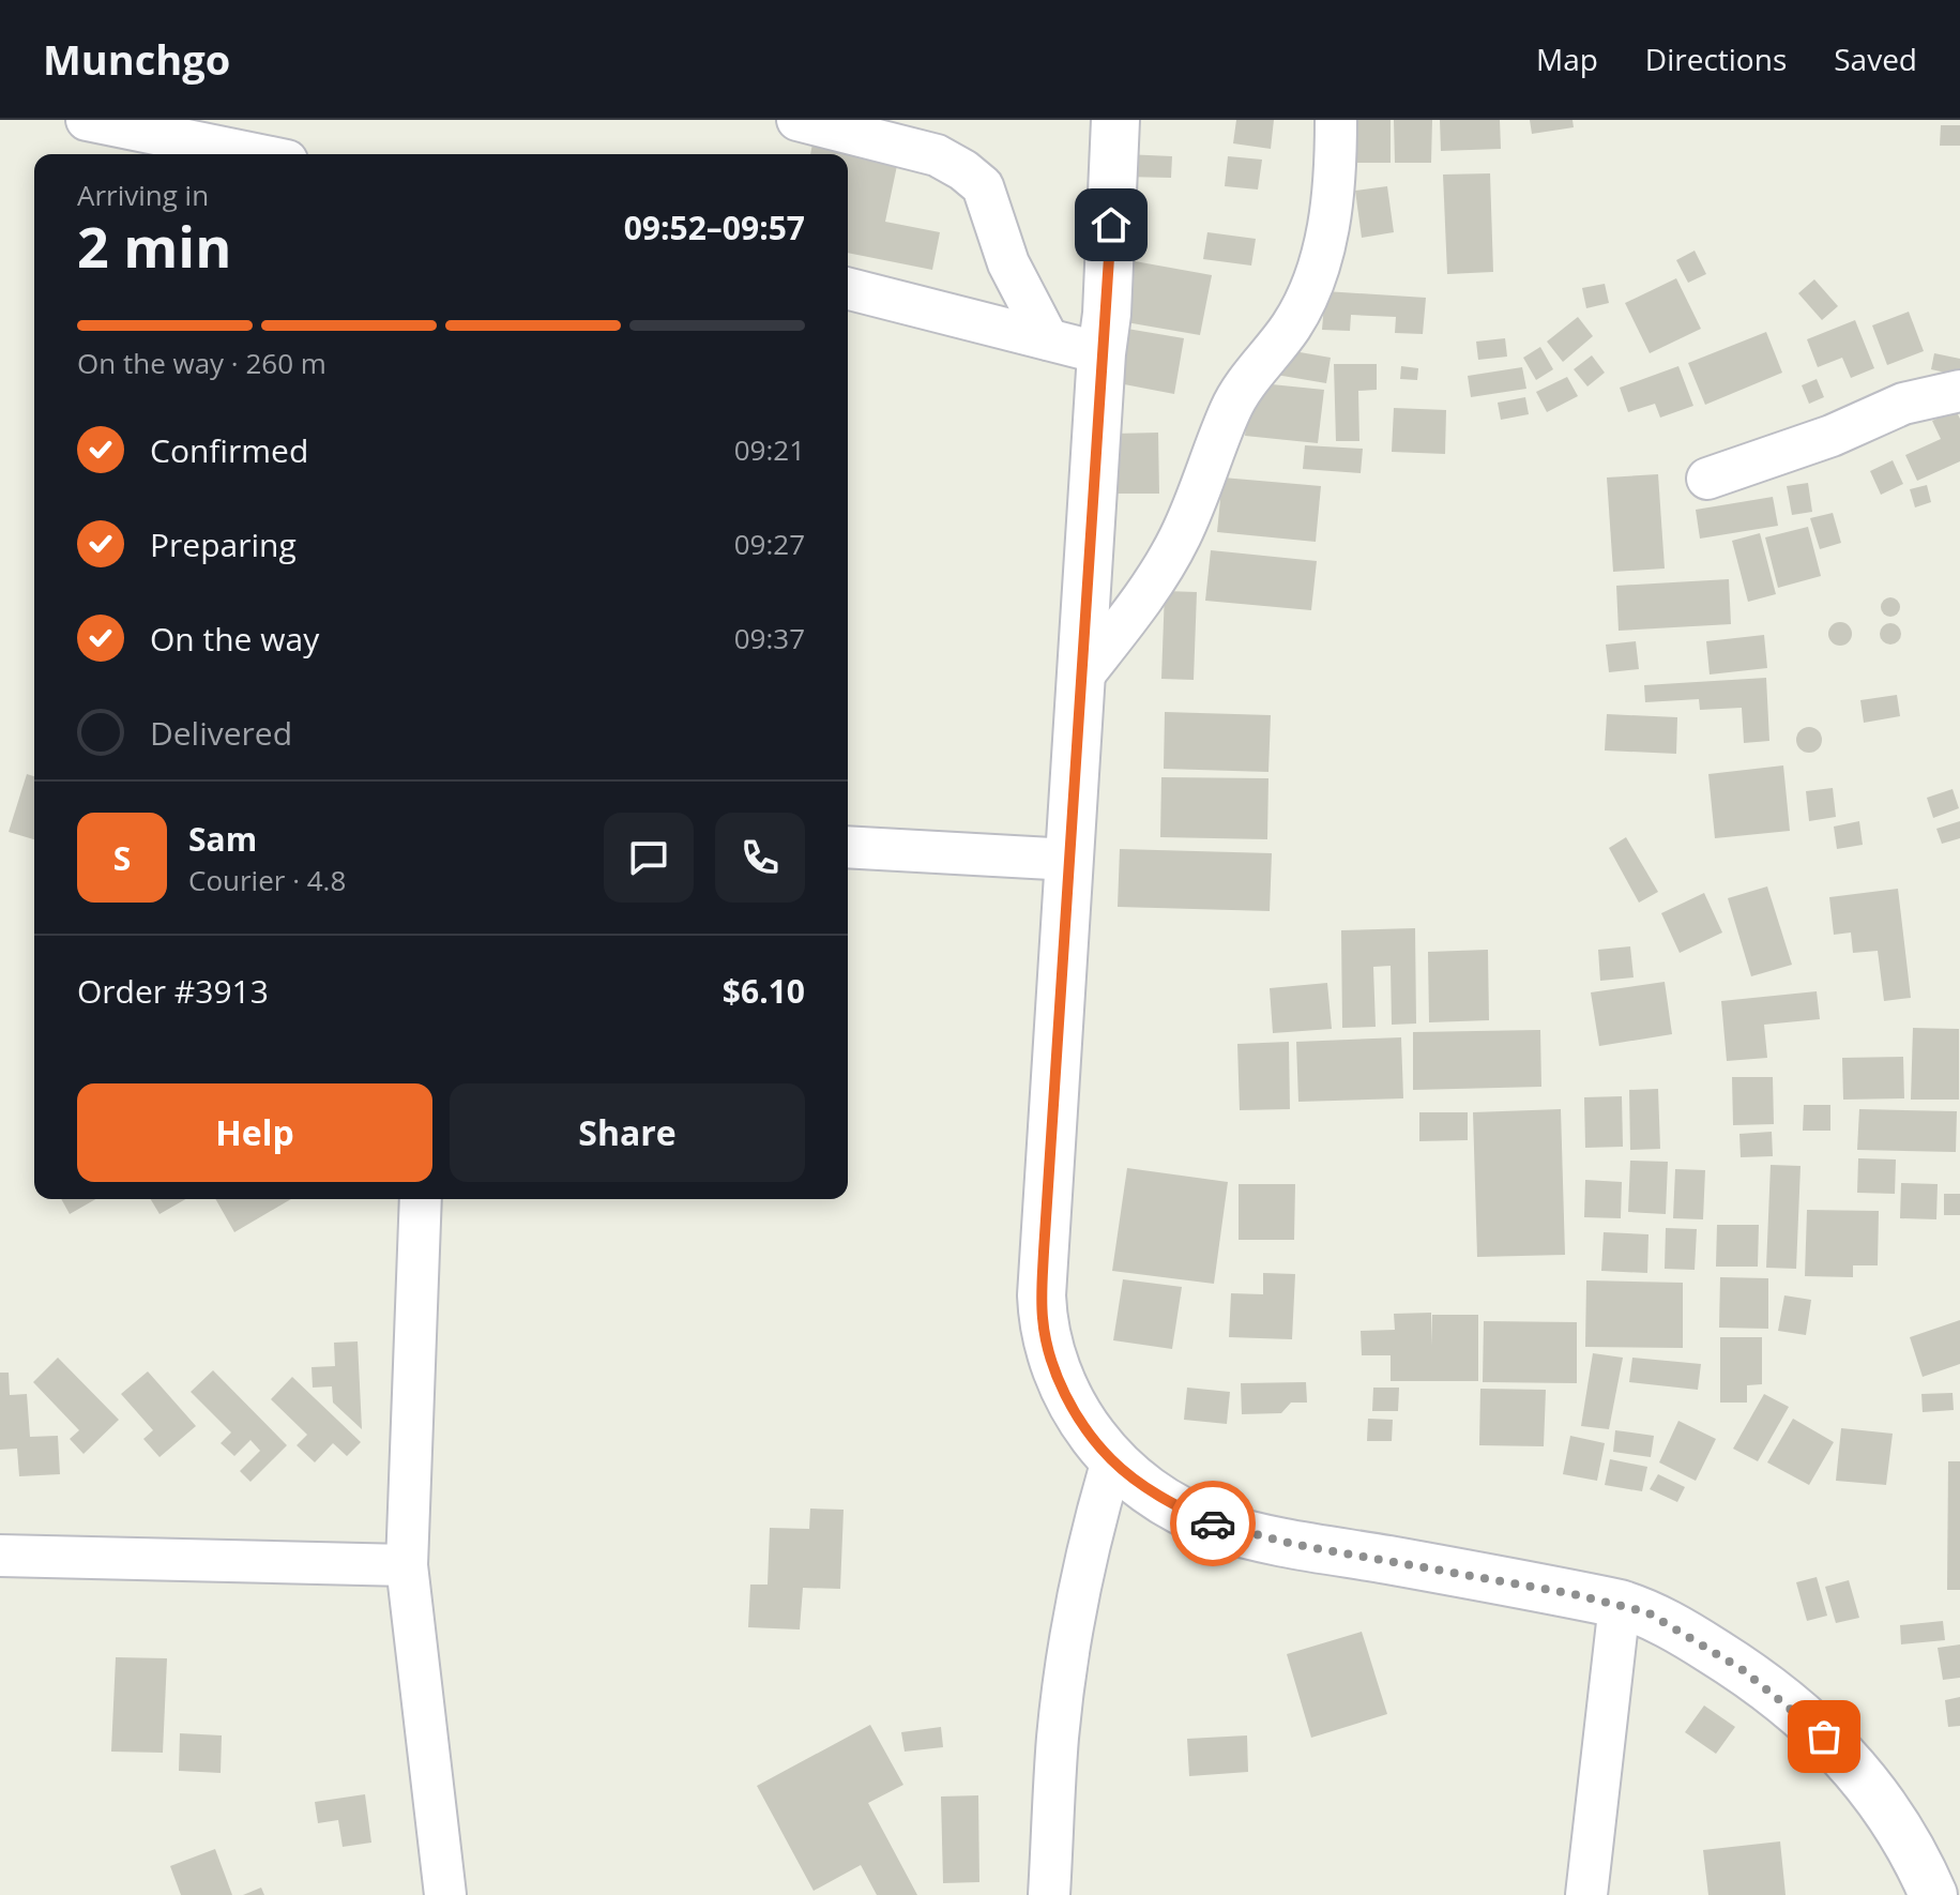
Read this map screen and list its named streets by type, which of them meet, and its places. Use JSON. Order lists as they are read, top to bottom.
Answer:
{
  "page": {
    "header": "Munchgo",
    "nav": ["Map", "Directions", "Saved"],
    "heading": ["2 min", "Arriving in", "09:52–09:57"],
    "panel": [
      "Sam",
      "Courier · 4.8",
      "Order #3913",
      "$6.10"
    ],
    "bar": "On the way · 260 m",
    "list": [
      ["Confirmed", "09:21"],
      ["Preparing", "09:27"],
      ["On the way", "09:37"],
      "Delivered"
    ],
    "round": "S",
    "buttons": ["Help", "Share"]
  }
}
